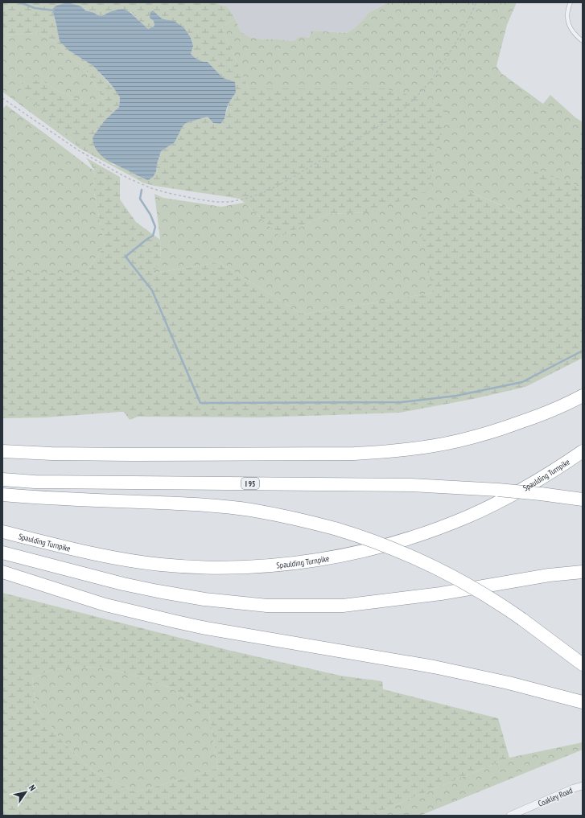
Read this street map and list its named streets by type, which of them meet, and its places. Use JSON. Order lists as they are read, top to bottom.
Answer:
{
  "streets": {
    "highway": ["Spaulding Turnpike", "I 95"],
    "street": ["Coakley Road"]
  },
  "north": "top right"
}
